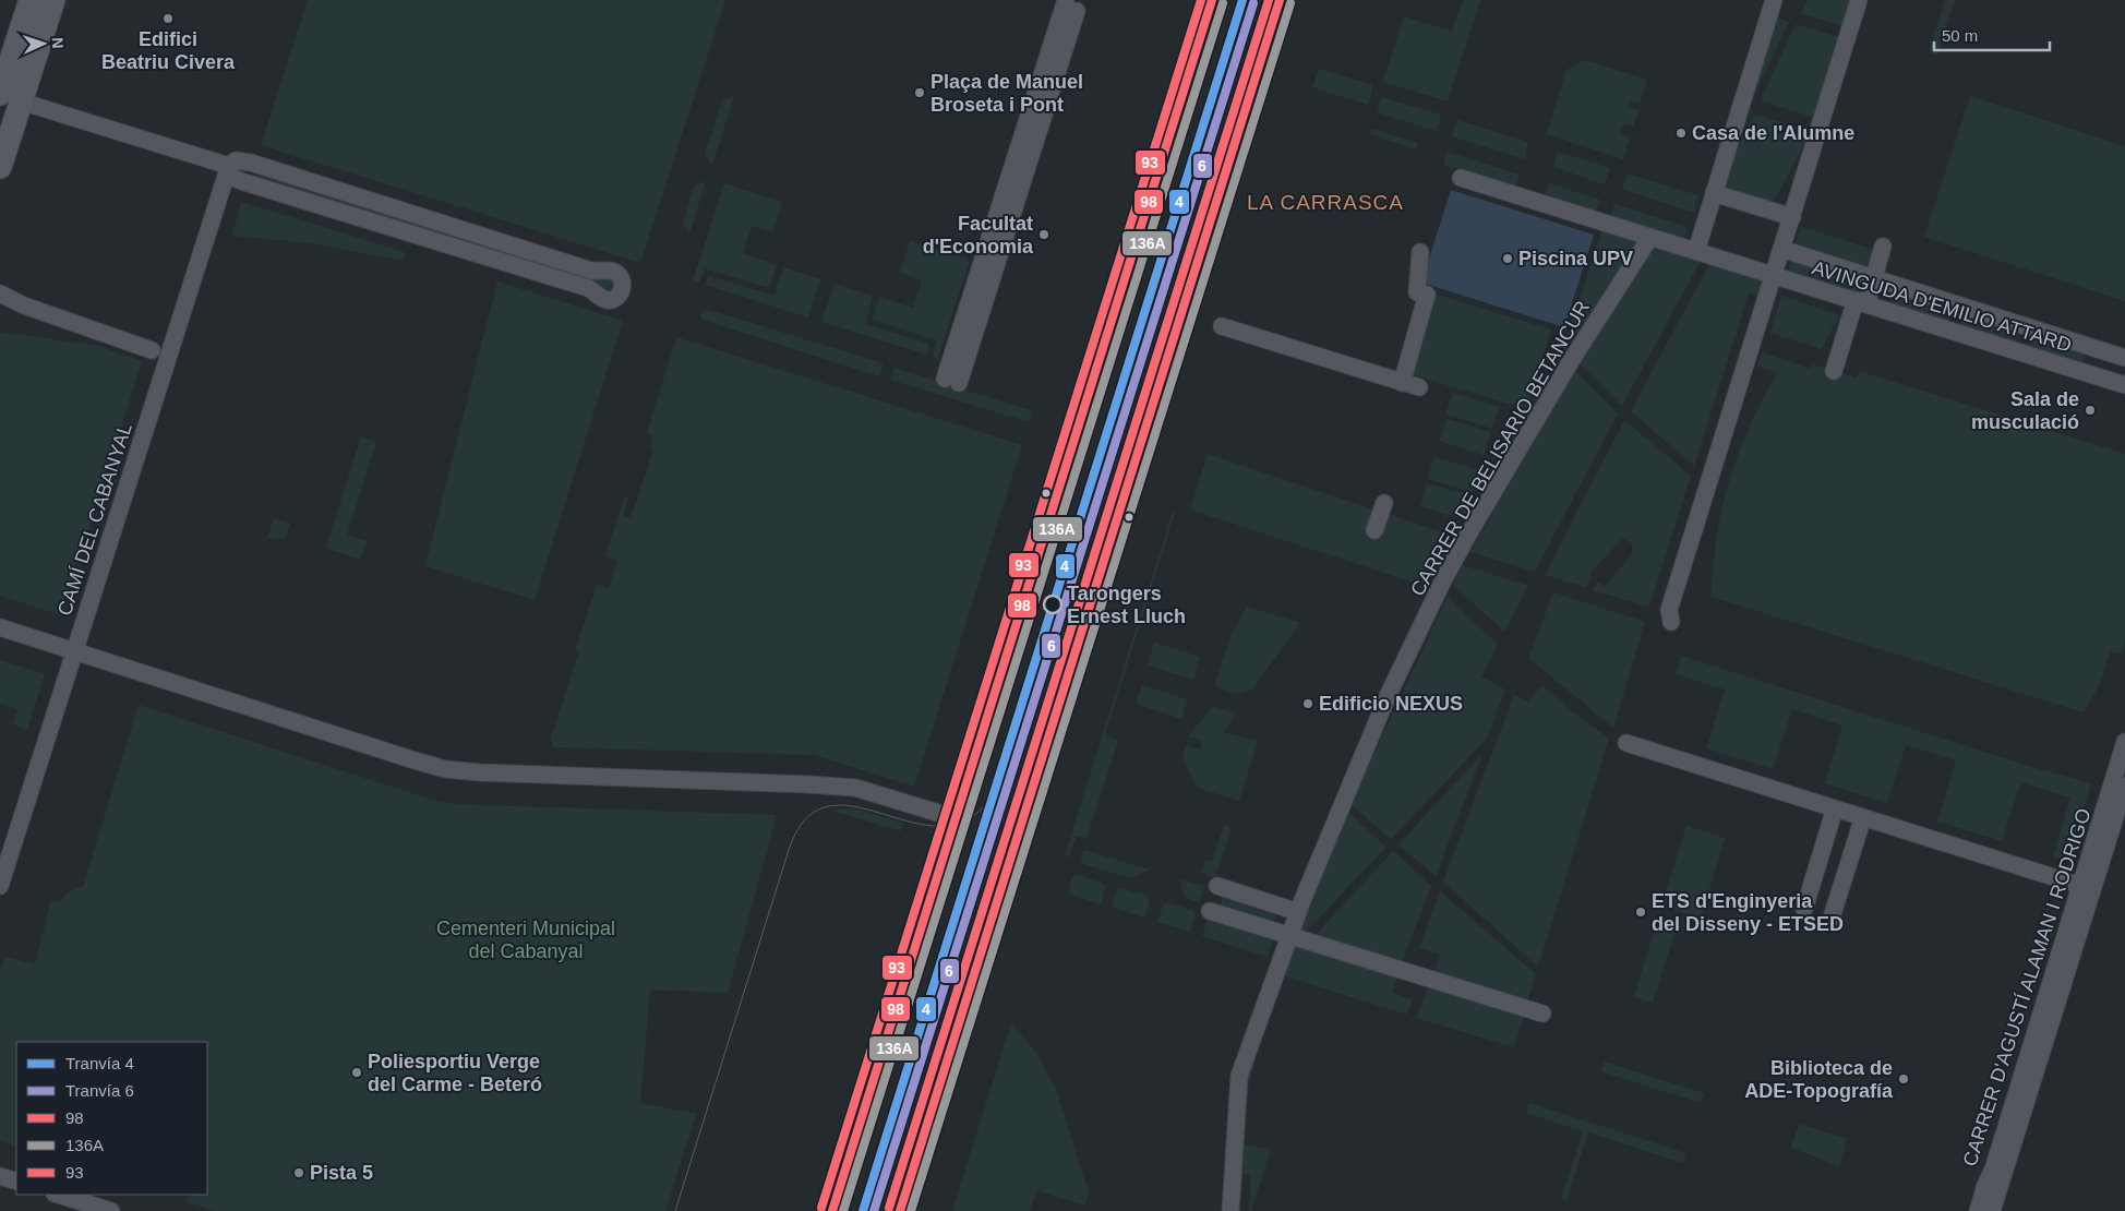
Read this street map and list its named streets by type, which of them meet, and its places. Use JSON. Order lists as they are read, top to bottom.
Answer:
{
  "streets": {
    "street": [
      "AVINGUDA D'EMILIO ATTARD",
      "CARRER DE BELISARIO BETANCUR",
      "CAMÍ DEL CABANYAL",
      "CARRER D'AGUSTÍ ALAMAN I RODRIGO"
    ]
  },
  "crossings": [
    ["AVINGUDA D'EMILIO ATTARD", "CARRER DE BELISARIO BETANCUR"]
  ],
  "districts": ["LA CARRASCA"],
  "parks": ["Cementeri Municipal del Cabanyal"],
  "places": [
    "Edifici Beatriu Civera",
    "Plaça de Manuel Broseta i Pont",
    "Casa de l'Alumne",
    "Facultat d'Economia",
    "Piscina UPV",
    "Sala de musculació",
    "Tarongers Ernest Lluch",
    "Edificio NEXUS",
    "ETS d'Enginyeria del Disseny - ETSED",
    "Poliesportiu Verge del Carme - Beteró",
    "Biblioteca de ADE-Topografía",
    "Pista 5"
  ],
  "lines": [
    "tram line 4",
    "transit line 98",
    "transit line 93",
    "tram line 6",
    "transit line 136A"
  ],
  "legend": [
    "Tranvía 4",
    "Tranvía 6",
    "98",
    "136A",
    "93"
  ],
  "scale_bar": "50 m",
  "north": "right"
}
